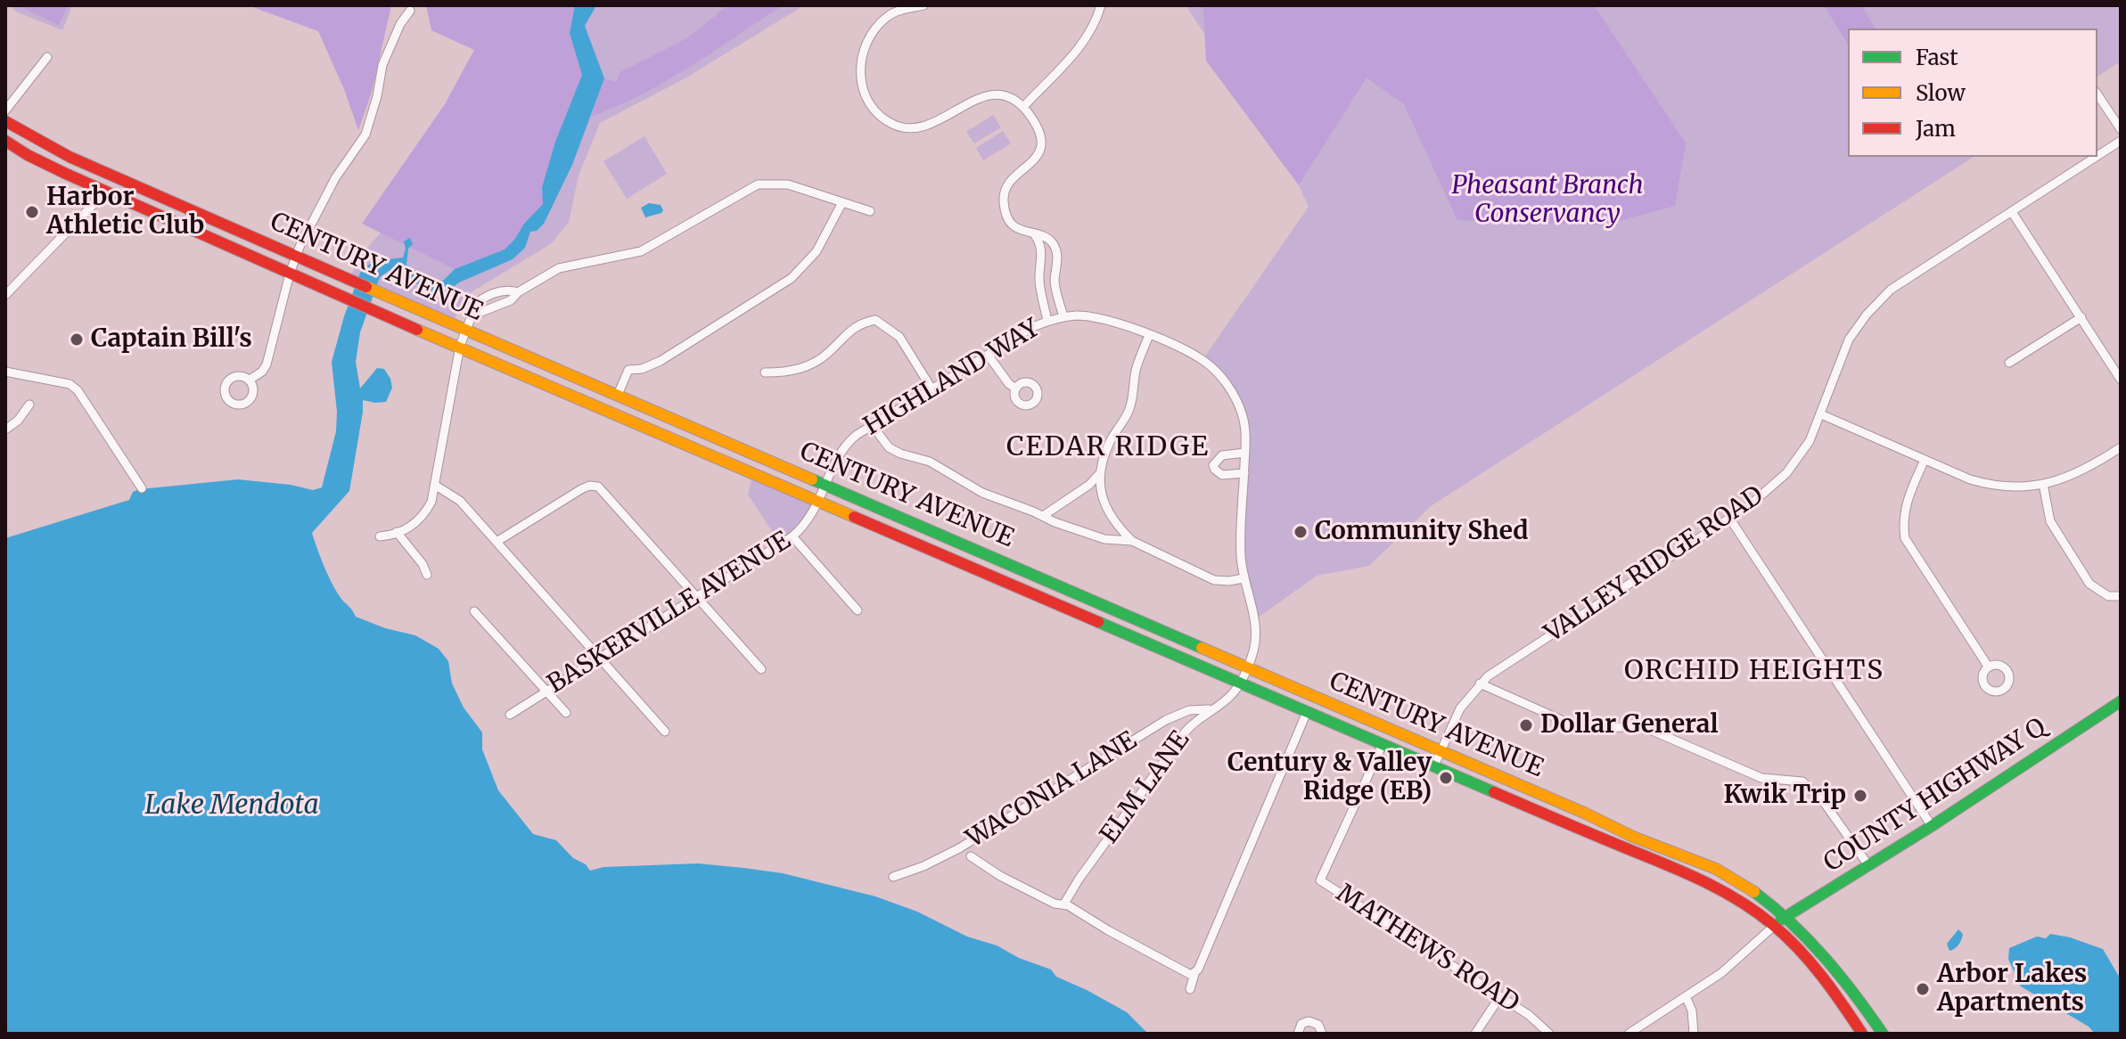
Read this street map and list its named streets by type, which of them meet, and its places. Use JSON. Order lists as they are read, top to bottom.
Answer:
{
  "streets": {
    "main road": ["CENTURY AVENUE", "COUNTY HIGHWAY Q"],
    "street": [
      "HIGHLAND WAY",
      "VALLEY RIDGE ROAD",
      "BASKERVILLE AVENUE",
      "ELM LANE",
      "WACONIA LANE",
      "MATHEWS ROAD"
    ]
  },
  "crossings": [
    ["CENTURY AVENUE", "HIGHLAND WAY"],
    ["CENTURY AVENUE", "VALLEY RIDGE ROAD"],
    ["CENTURY AVENUE", "BASKERVILLE AVENUE"],
    ["CENTURY AVENUE", "ELM LANE"],
    ["CENTURY AVENUE", "COUNTY HIGHWAY Q"],
    ["CENTURY AVENUE", "MATHEWS ROAD"],
    ["HIGHLAND WAY", "BASKERVILLE AVENUE"],
    ["HIGHLAND WAY", "ELM LANE"],
    ["ELM LANE", "WACONIA LANE"]
  ],
  "districts": ["CEDAR RIDGE", "ORCHID HEIGHTS"],
  "water": ["Lake Mendota"],
  "parks": ["Pheasant Branch Conservancy"],
  "places": [
    "Harbor Athletic Club",
    "Captain Bill's",
    "Community Shed",
    "Dollar General",
    "Century & Valley Ridge (EB)",
    "Kwik Trip",
    "Arbor Lakes Apartments"
  ],
  "legend": ["Fast", "Slow", "Jam"]
}
